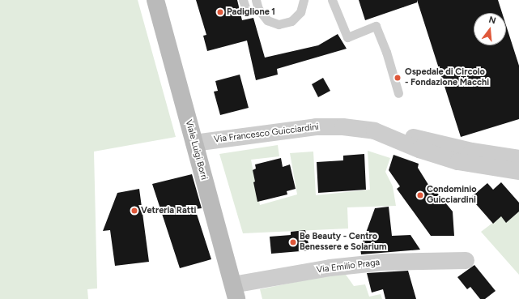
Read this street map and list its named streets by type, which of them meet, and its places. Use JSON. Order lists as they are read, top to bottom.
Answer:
{
  "streets": {
    "main road": ["Viale Luigi Borri"],
    "street": ["Via Francesco Guicciardini", "Via Emilio Praga"]
  },
  "crossings": [
    ["Via Francesco Guicciardini", "Viale Luigi Borri"],
    ["Viale Luigi Borri", "Via Emilio Praga"]
  ],
  "places": [
    "Padiglione 1",
    "Ospedale di Circolo - Fondazione Macchi",
    "Condominio Guicciardini",
    "Vetreria Ratti",
    "Be Beauty - Centro Benessere e Solarium"
  ],
  "north": "top"
}
